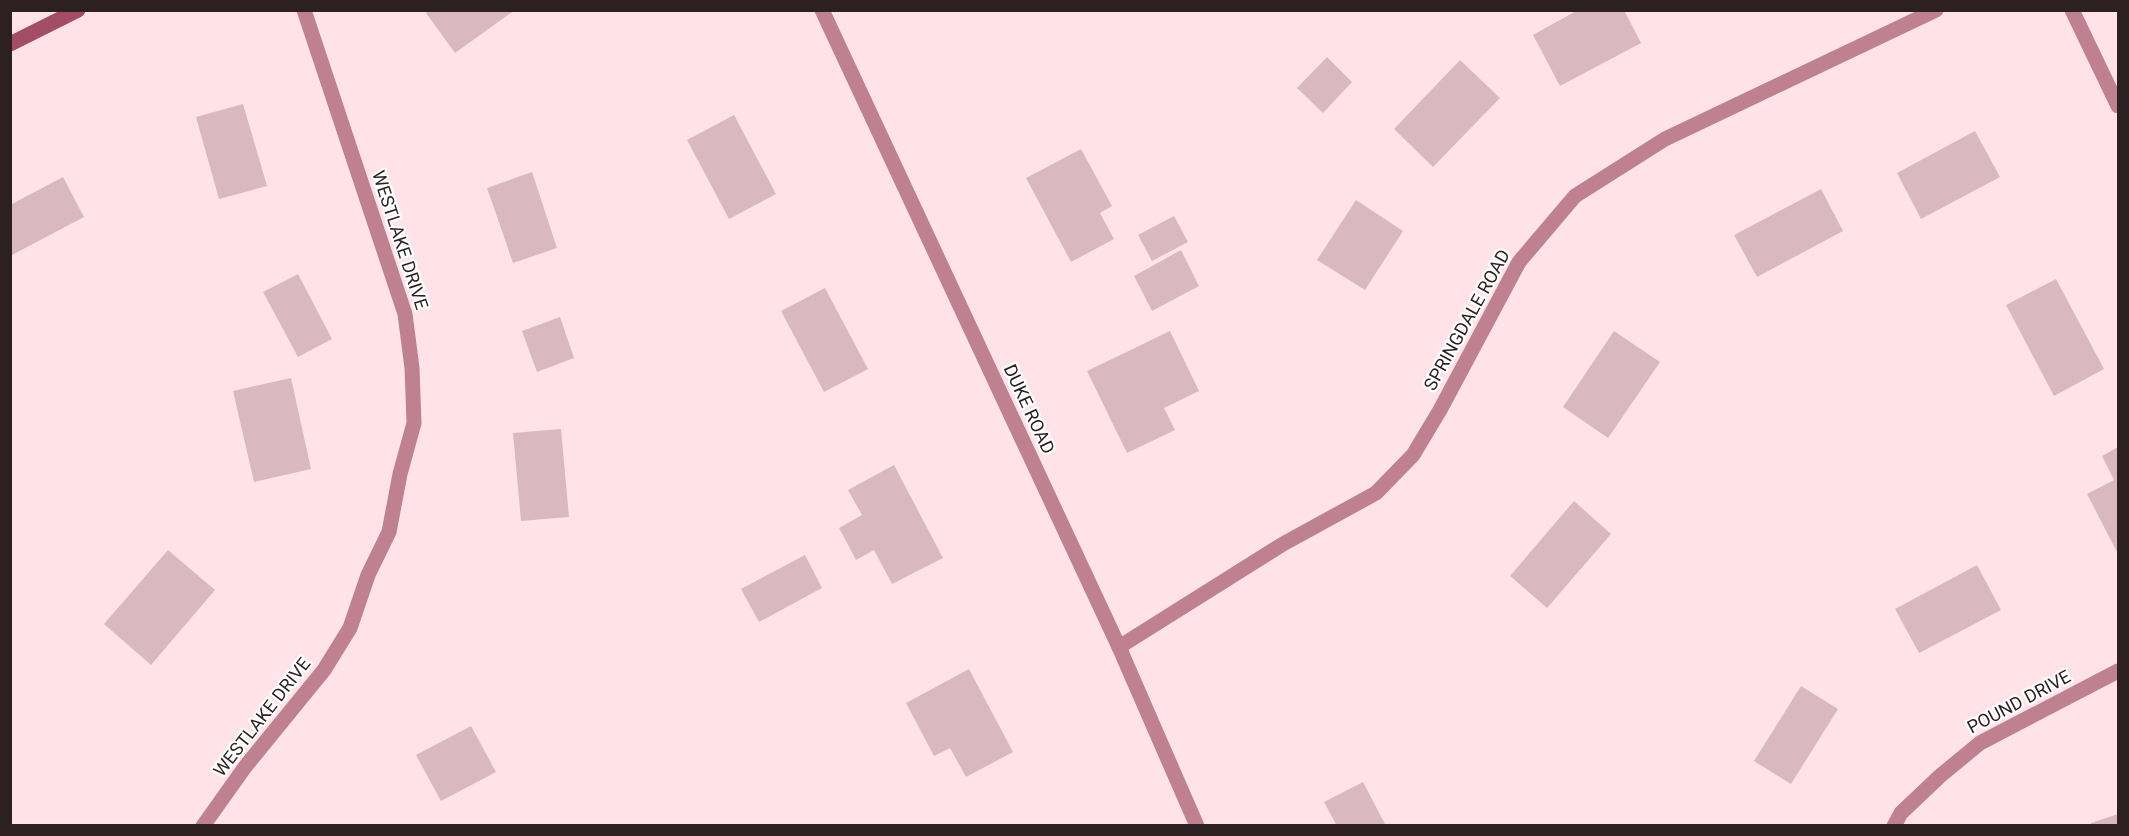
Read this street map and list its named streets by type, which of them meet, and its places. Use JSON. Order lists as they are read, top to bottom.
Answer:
{
  "streets": {
    "street": [
      "WESTLAKE DRIVE",
      "SPRINGDALE ROAD",
      "DUKE ROAD",
      "POUND DRIVE"
    ]
  },
  "crossings": [
    ["SPRINGDALE ROAD", "DUKE ROAD"]
  ]
}
